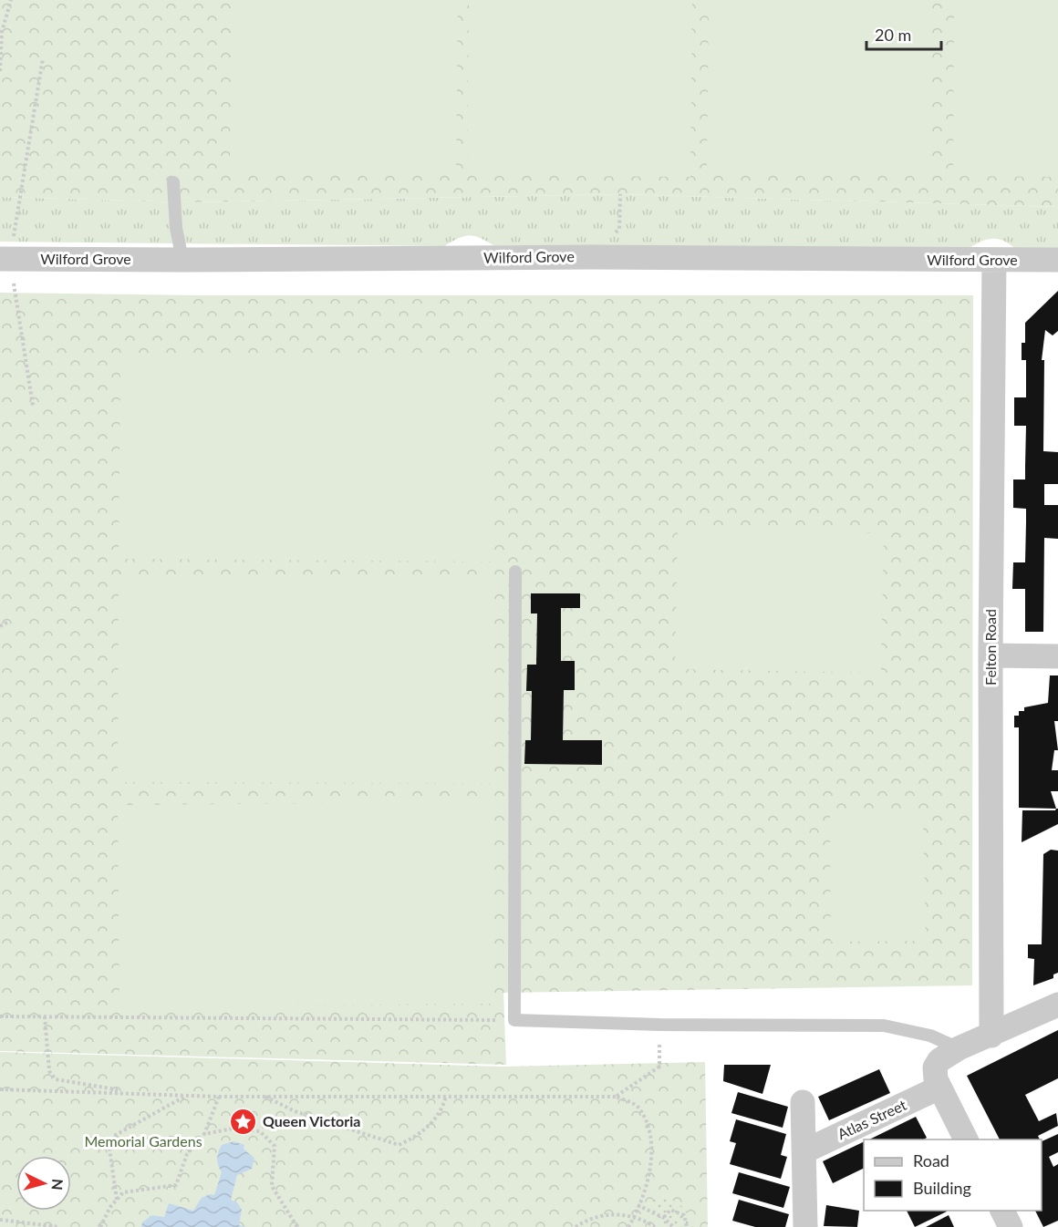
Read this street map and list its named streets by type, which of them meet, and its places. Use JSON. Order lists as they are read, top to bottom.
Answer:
{
  "streets": {
    "street": ["Wilford Grove", "Felton Road", "Atlas Street"]
  },
  "crossings": [
    ["Wilford Grove", "Felton Road"]
  ],
  "parks": ["Memorial Gardens"],
  "places": {
    "place": ["Queen Victoria"]
  },
  "legend": ["Road", "Building"],
  "scale_bar": "20 m",
  "north": "right"
}
